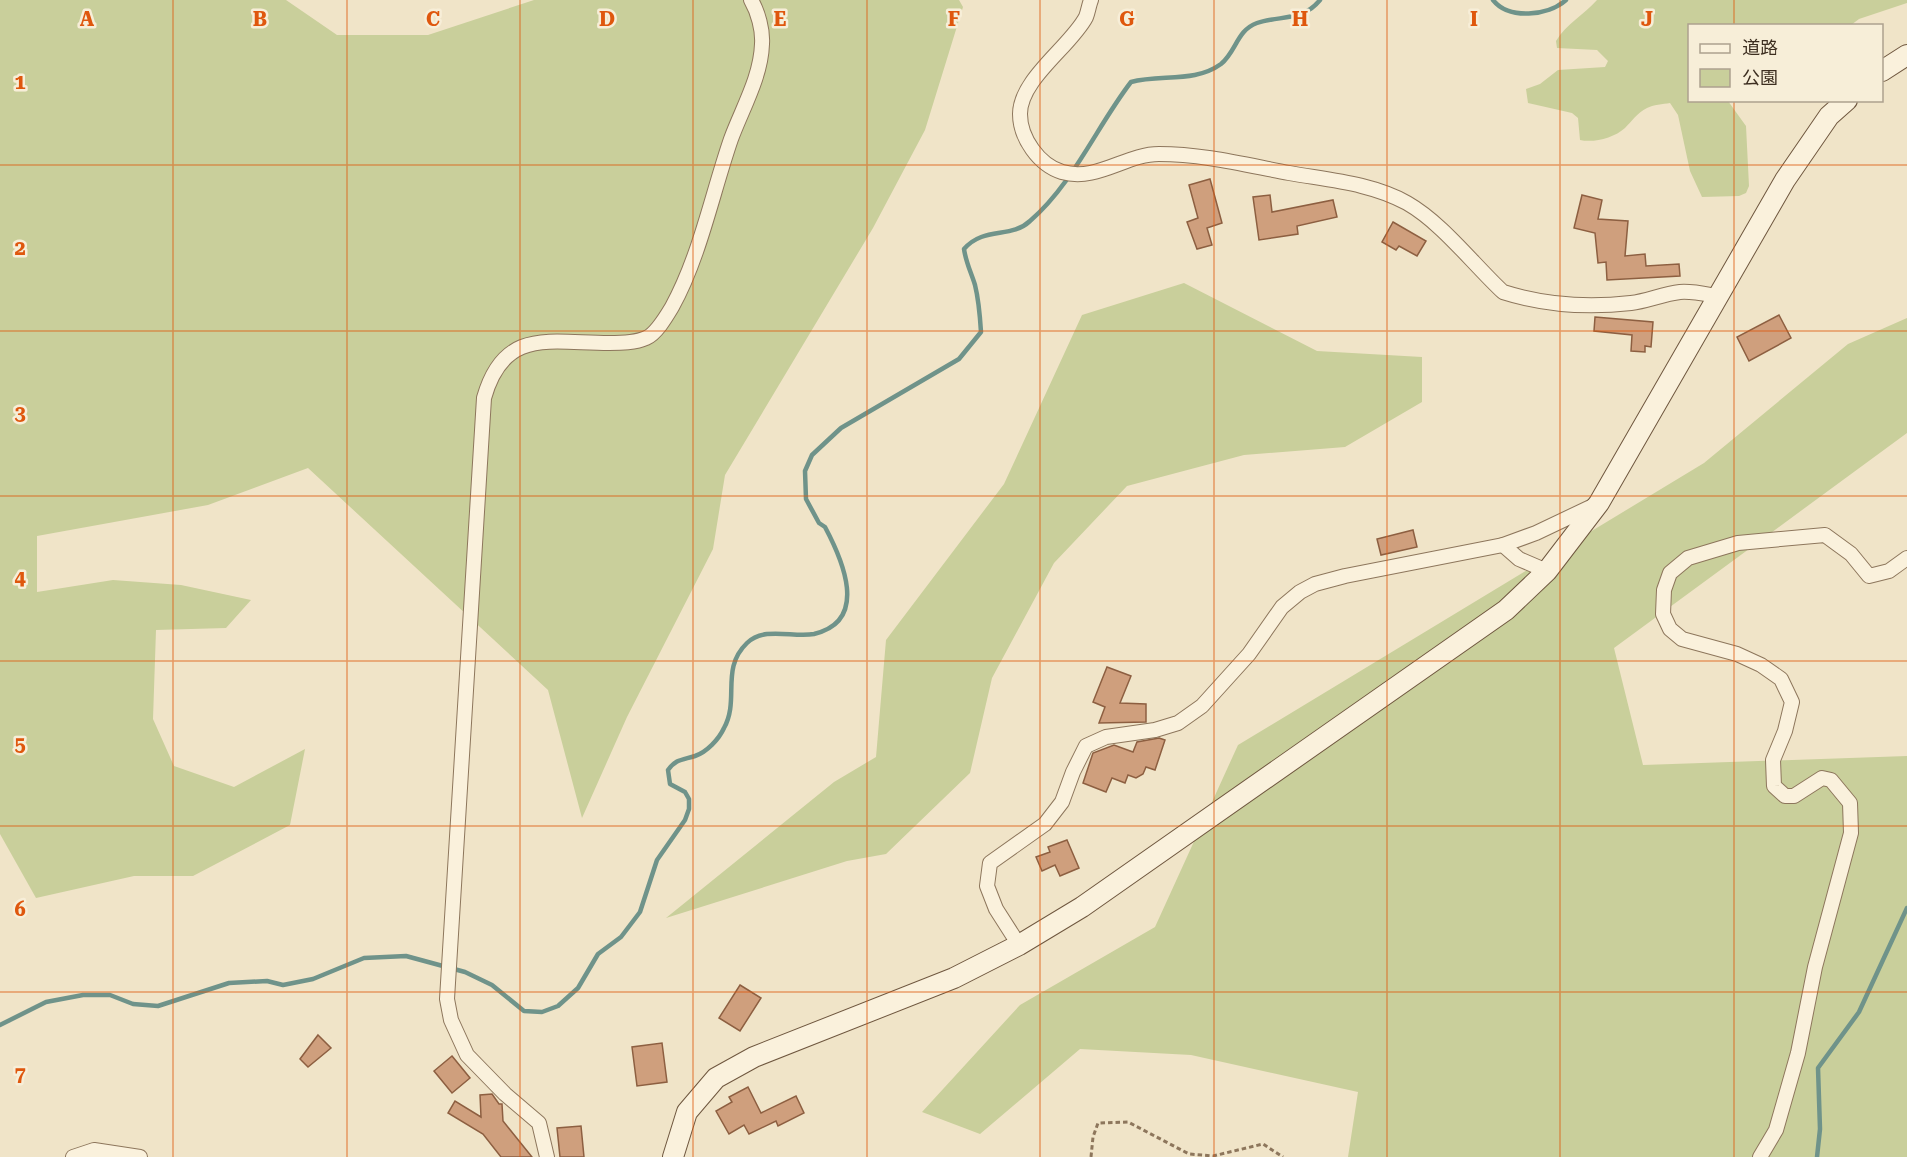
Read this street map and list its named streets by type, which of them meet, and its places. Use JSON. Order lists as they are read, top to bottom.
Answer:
{
  "legend": ["道路", "公園"],
  "grid": {
    "columns": [
      "A",
      "B",
      "C",
      "D",
      "E",
      "F",
      "G",
      "H",
      "I",
      "J"
    ],
    "rows": [
      "1",
      "2",
      "3",
      "4",
      "5",
      "6",
      "7"
    ]
  }
}
